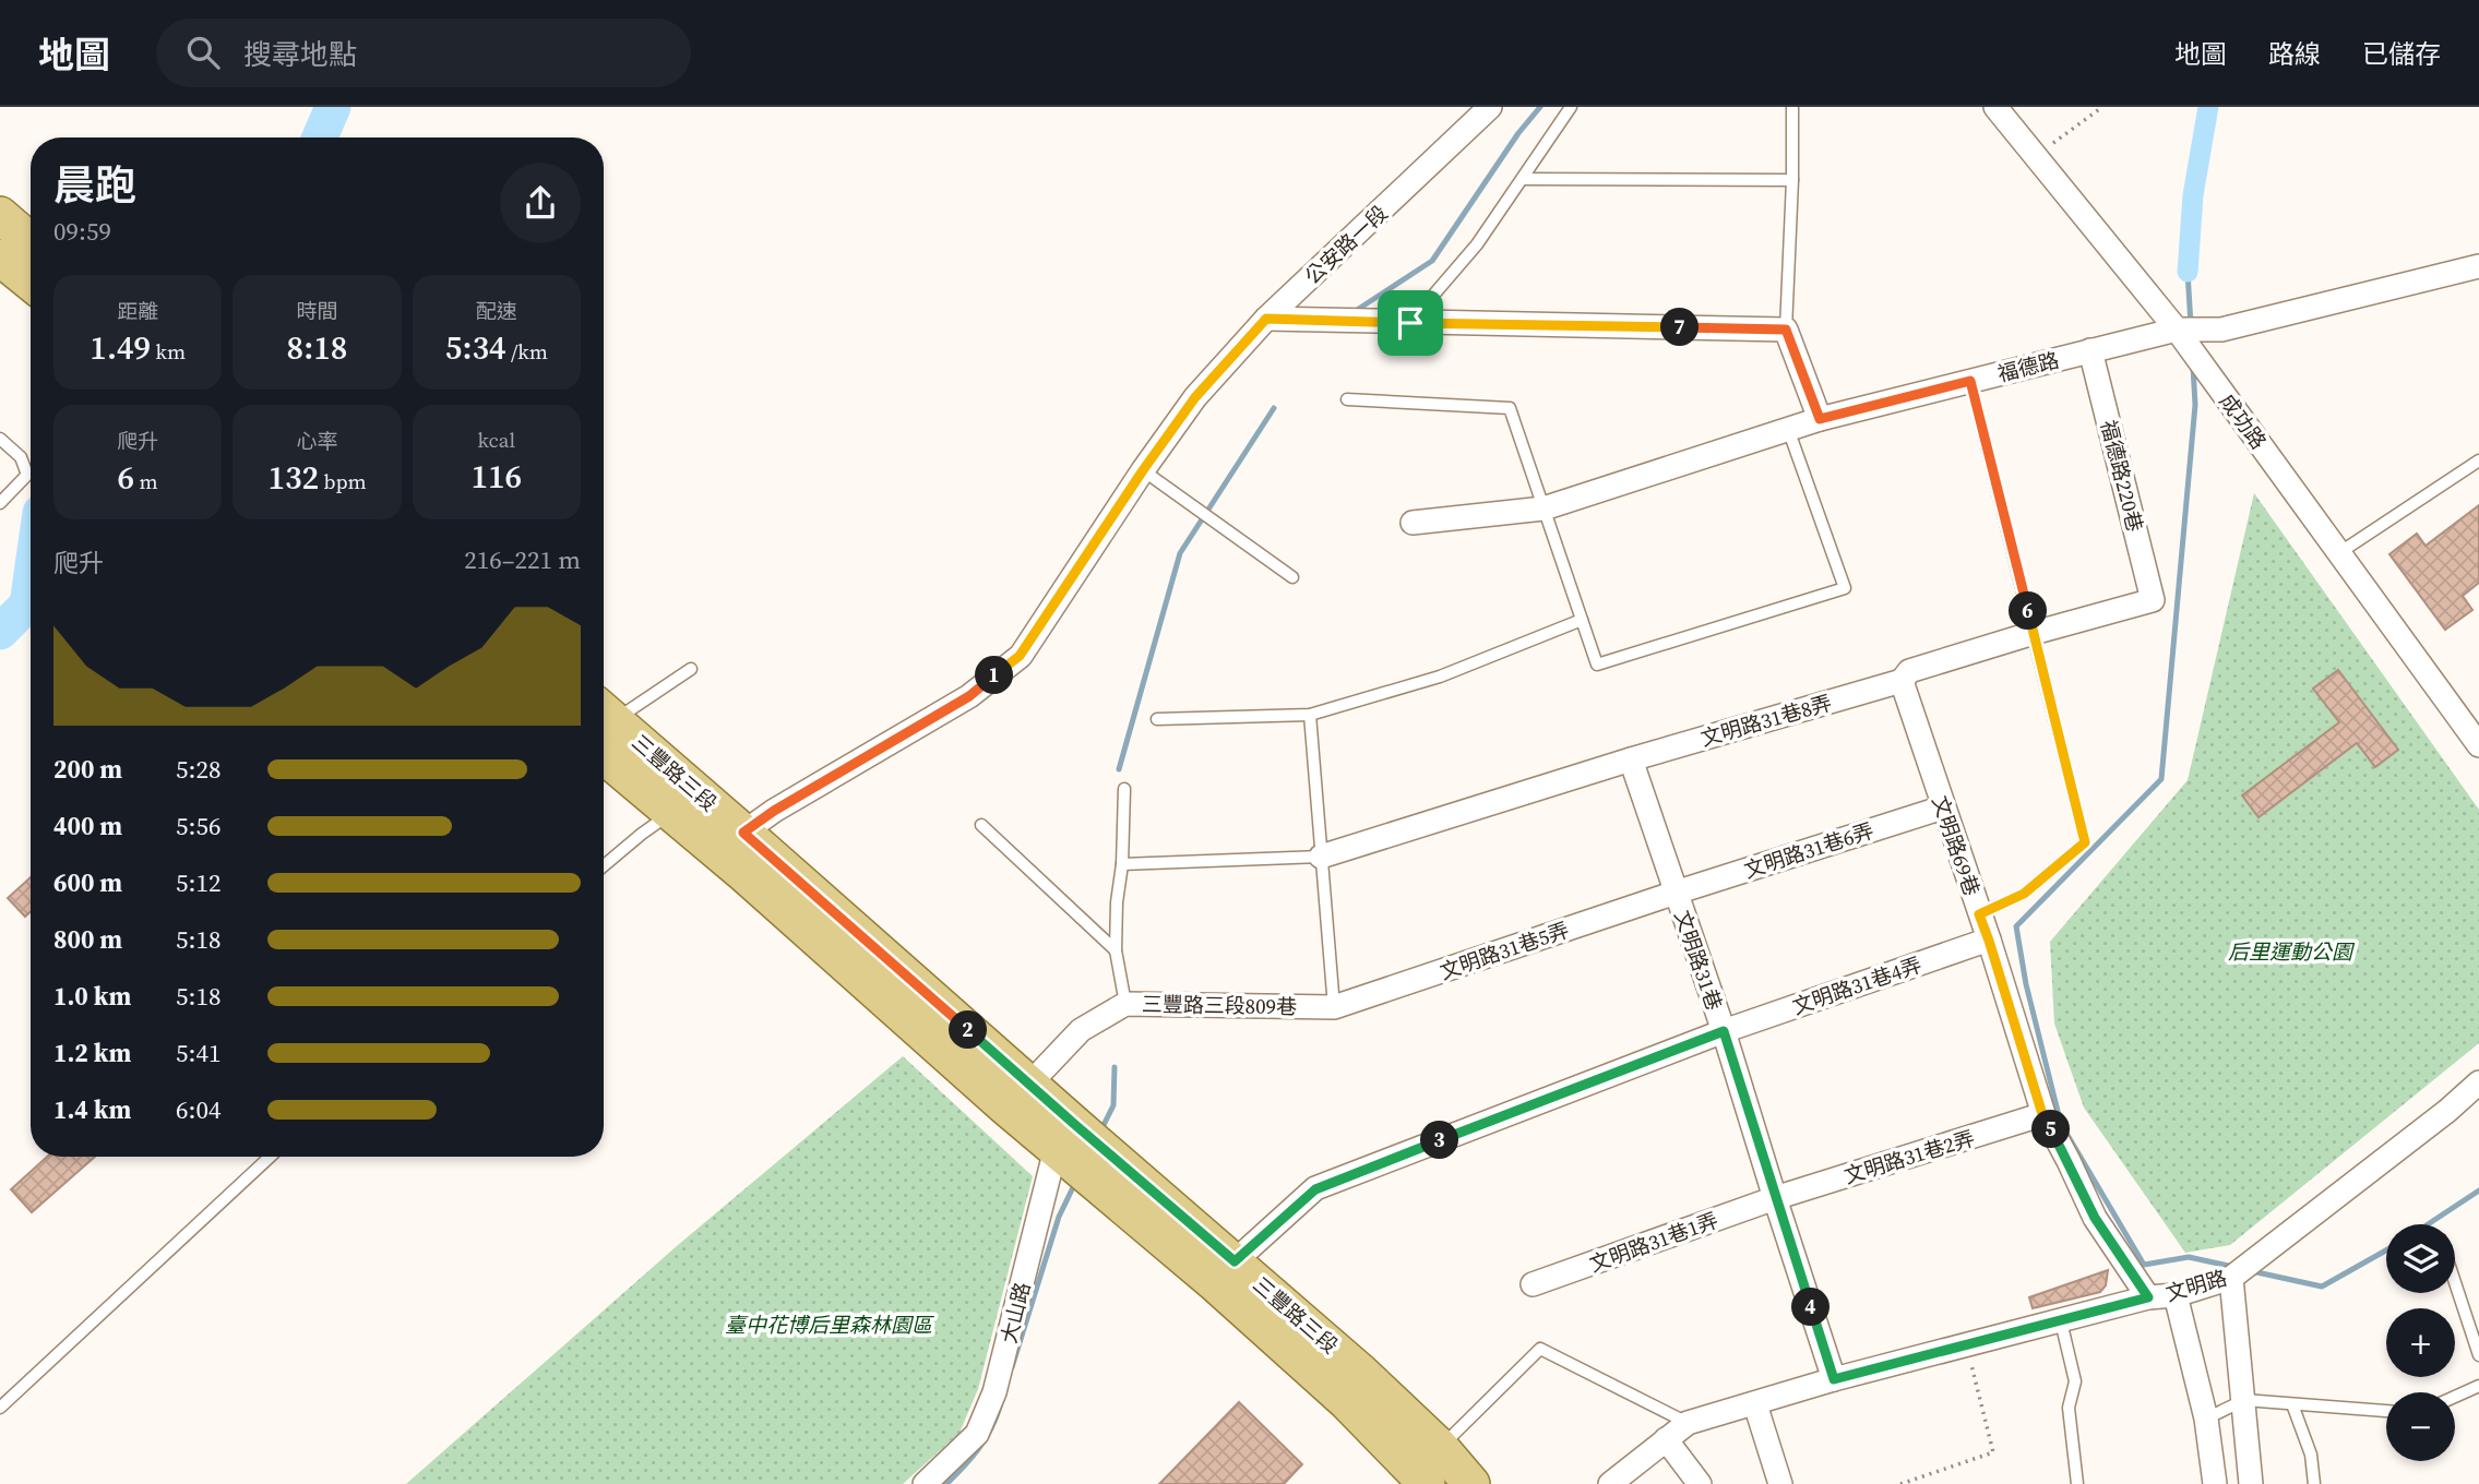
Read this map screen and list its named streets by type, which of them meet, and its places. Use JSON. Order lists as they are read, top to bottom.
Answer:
{
  "streets": {
    "main road": ["三豐路三段"],
    "street": [
      "公安路一段",
      "福德路",
      "成功路",
      "福德路220巷",
      "文明路31巷8弄",
      "文明路69巷",
      "文明路31巷6弄",
      "文明路31巷5弄",
      "文明路31巷",
      "文明路31巷4弄",
      "三豐路三段809巷",
      "文明路31巷2弄",
      "文明路31巷1弄",
      "文明路",
      "大山路"
    ]
  },
  "crossings": [
    ["公安路一段", "三豐路三段"],
    ["福德路", "成功路"],
    ["福德路", "福德路220巷"],
    ["福德路220巷", "文明路31巷8弄"],
    ["文明路31巷8弄", "文明路69巷"],
    ["文明路31巷8弄", "文明路31巷"],
    ["三豐路三段", "文明路31巷4弄"],
    ["三豐路三段", "三豐路三段809巷"],
    ["三豐路三段", "大山路"],
    ["文明路69巷", "文明路31巷6弄"],
    ["文明路69巷", "文明路31巷4弄"],
    ["文明路69巷", "文明路31巷2弄"],
    ["文明路69巷", "文明路"],
    ["文明路31巷6弄", "文明路31巷5弄"],
    ["文明路31巷6弄", "文明路31巷"],
    ["文明路31巷5弄", "文明路31巷"],
    ["文明路31巷5弄", "三豐路三段809巷"],
    ["文明路31巷", "文明路31巷4弄"],
    ["文明路31巷", "文明路31巷2弄"],
    ["文明路31巷", "文明路31巷1弄"],
    ["文明路31巷", "文明路"],
    ["文明路31巷2弄", "文明路31巷1弄"]
  ],
  "parks": ["后里運動公園", "臺中花博后里森林園區"],
  "page": {
    "header": "地圖",
    "search": "搜尋地點",
    "nav": ["地圖", "路線", "已儲存"],
    "heading": ["晨跑", "09:59"],
    "stats": [
      ["距離", "1.49 km"],
      ["時間", "8:18"],
      ["配速", "5:34 /km"],
      ["爬升", "6 m"],
      ["心率", "132 bpm"],
      ["kcal", "116"]
    ],
    "pins": [
      "7",
      "6",
      "1",
      "2",
      "5",
      "3",
      "4"
    ],
    "chart": ["爬升", "216–221 m"],
    "list": [
      {
        "name": "200 m",
        "note": "5:28"
      },
      {
        "name": "400 m",
        "note": "5:56"
      },
      {
        "name": "600 m",
        "note": "5:12"
      },
      {
        "name": "800 m",
        "note": "5:18"
      },
      {
        "name": "1.0 km",
        "note": "5:18"
      },
      {
        "name": "1.2 km",
        "note": "5:41"
      },
      {
        "name": "1.4 km",
        "note": "6:04"
      }
    ],
    "map_buttons": ["+", "−"]
  }
}
